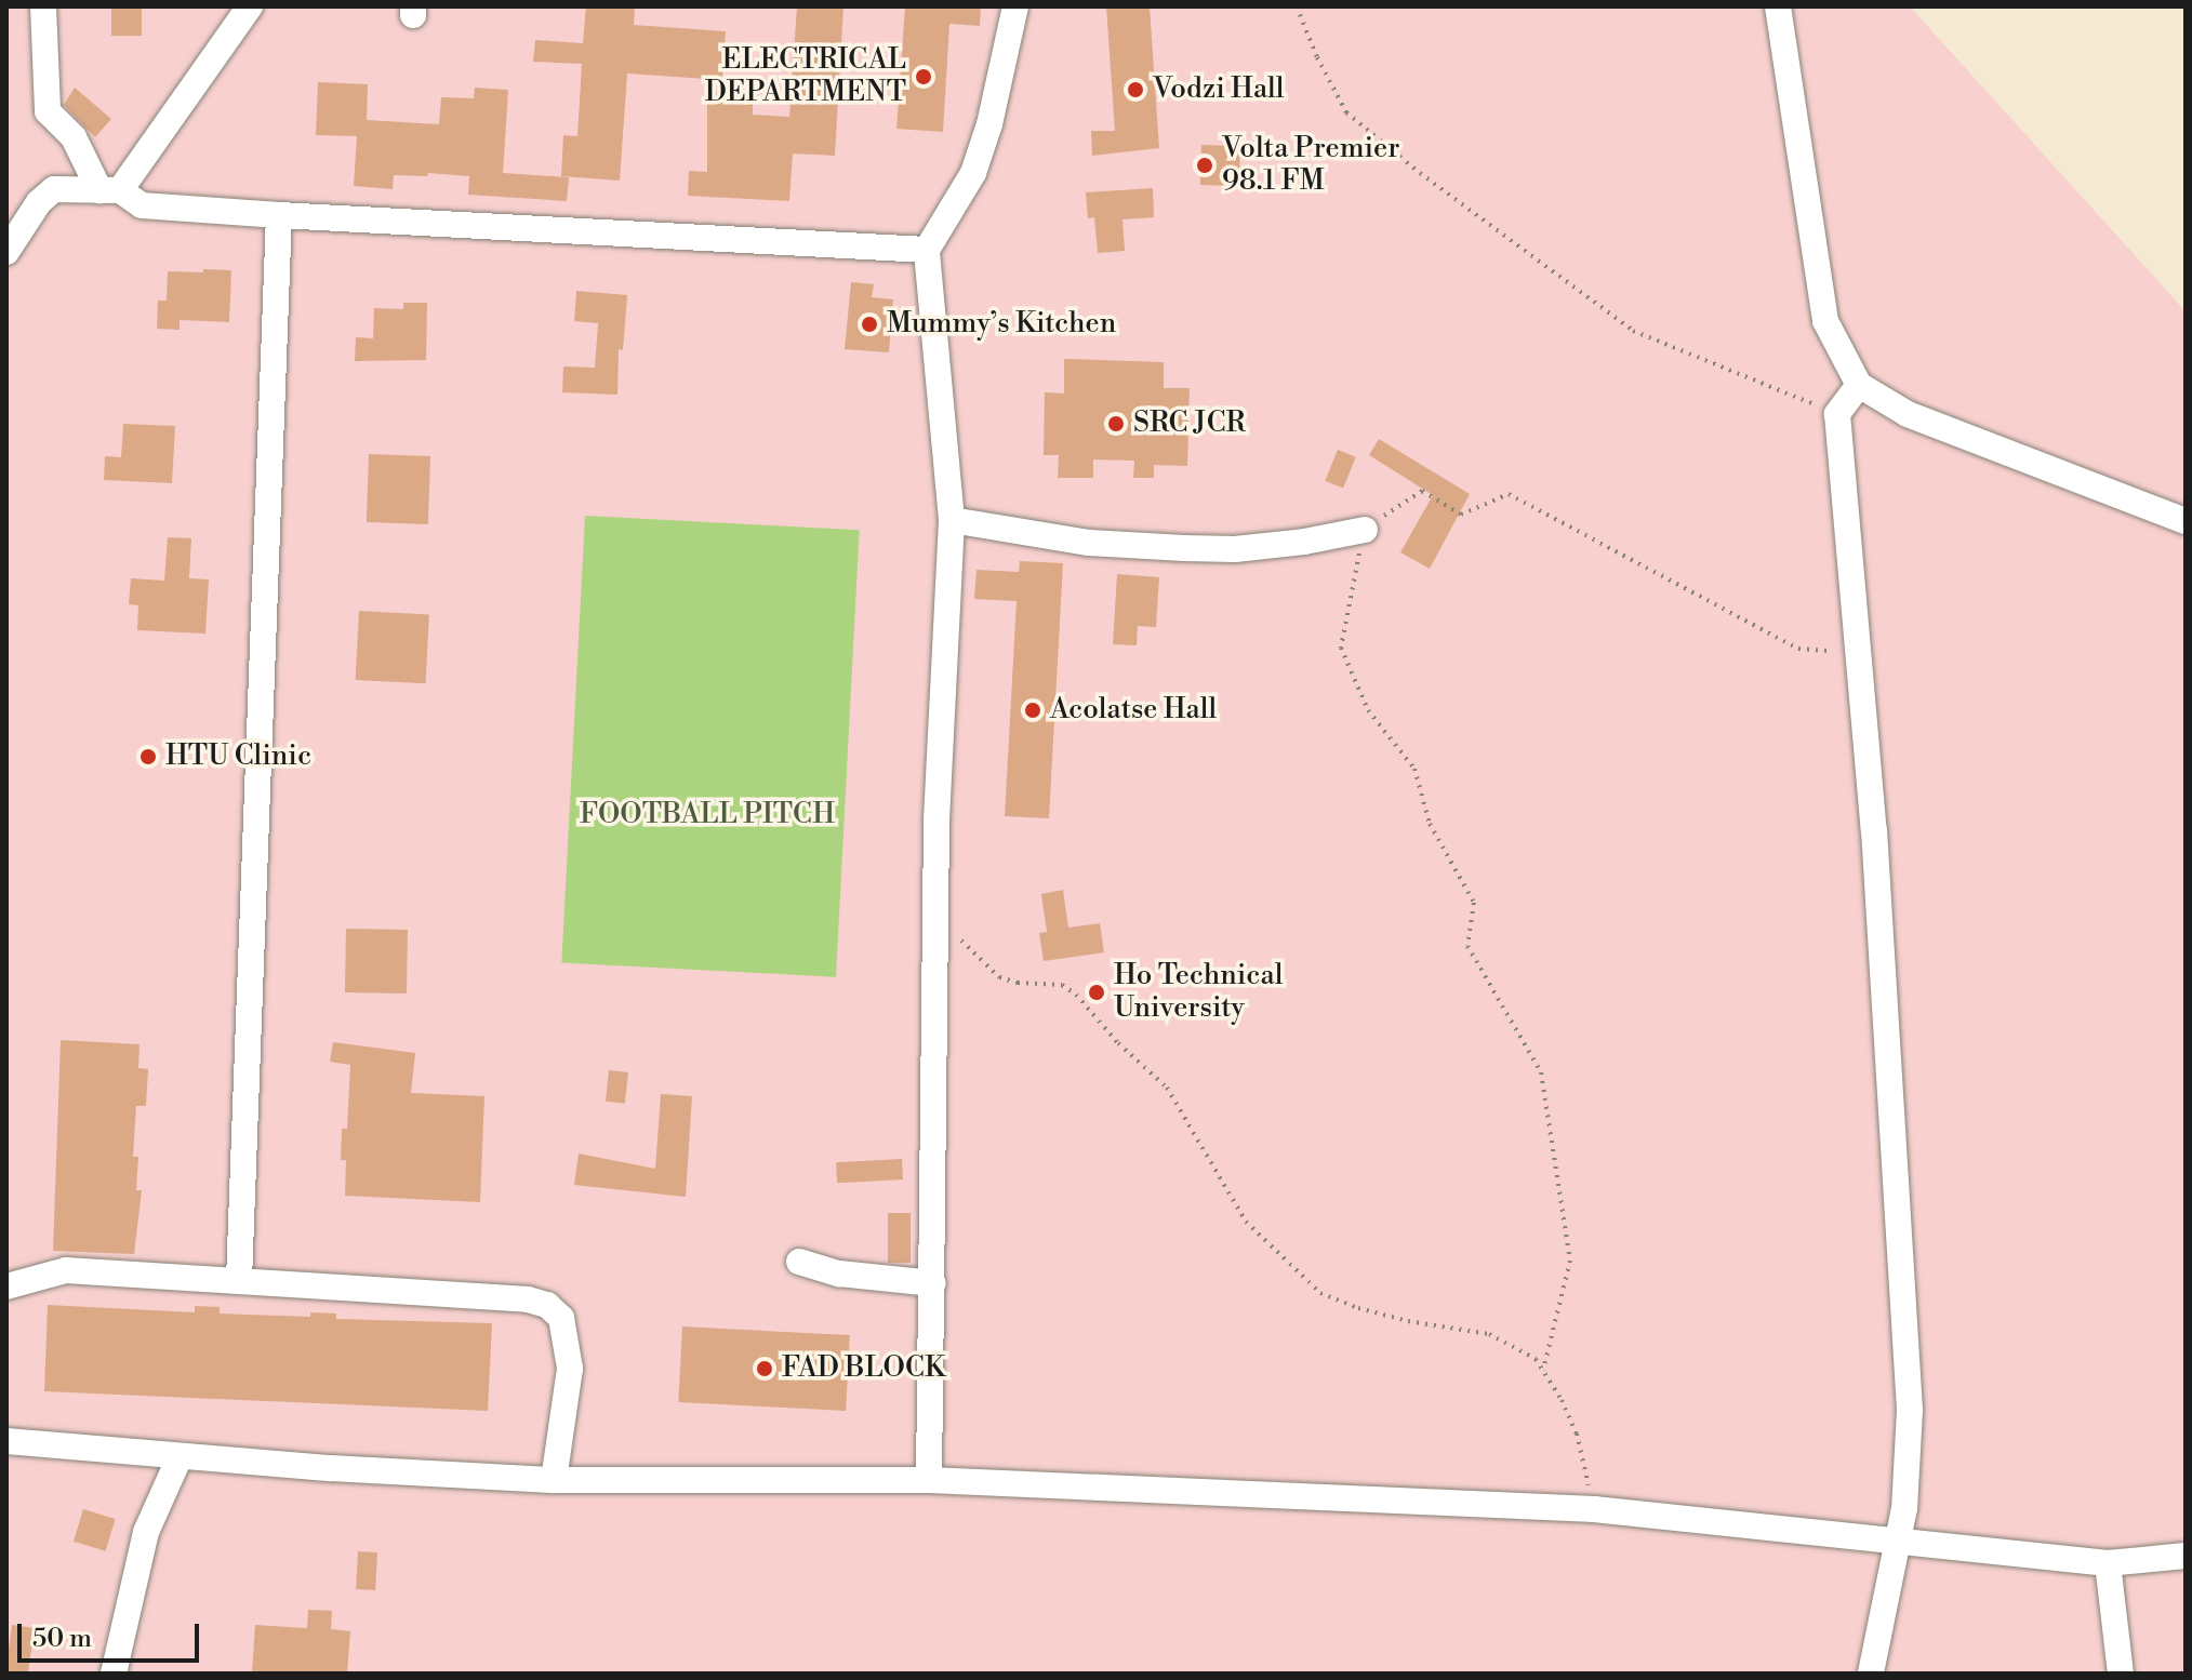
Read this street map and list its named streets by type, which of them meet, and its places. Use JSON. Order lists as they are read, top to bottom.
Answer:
{
  "parks": ["FOOTBALL PITCH"],
  "places": [
    "ELECTRICAL DEPARTMENT",
    "Vodzi Hall",
    "Volta Premier 98.1 FM",
    "Mummy’s Kitchen",
    "SRC JCR",
    "Acolatse Hall",
    "HTU Clinic",
    "Ho Technical University",
    "FAD BLOCK"
  ],
  "scale_bar": "50 m"
}
